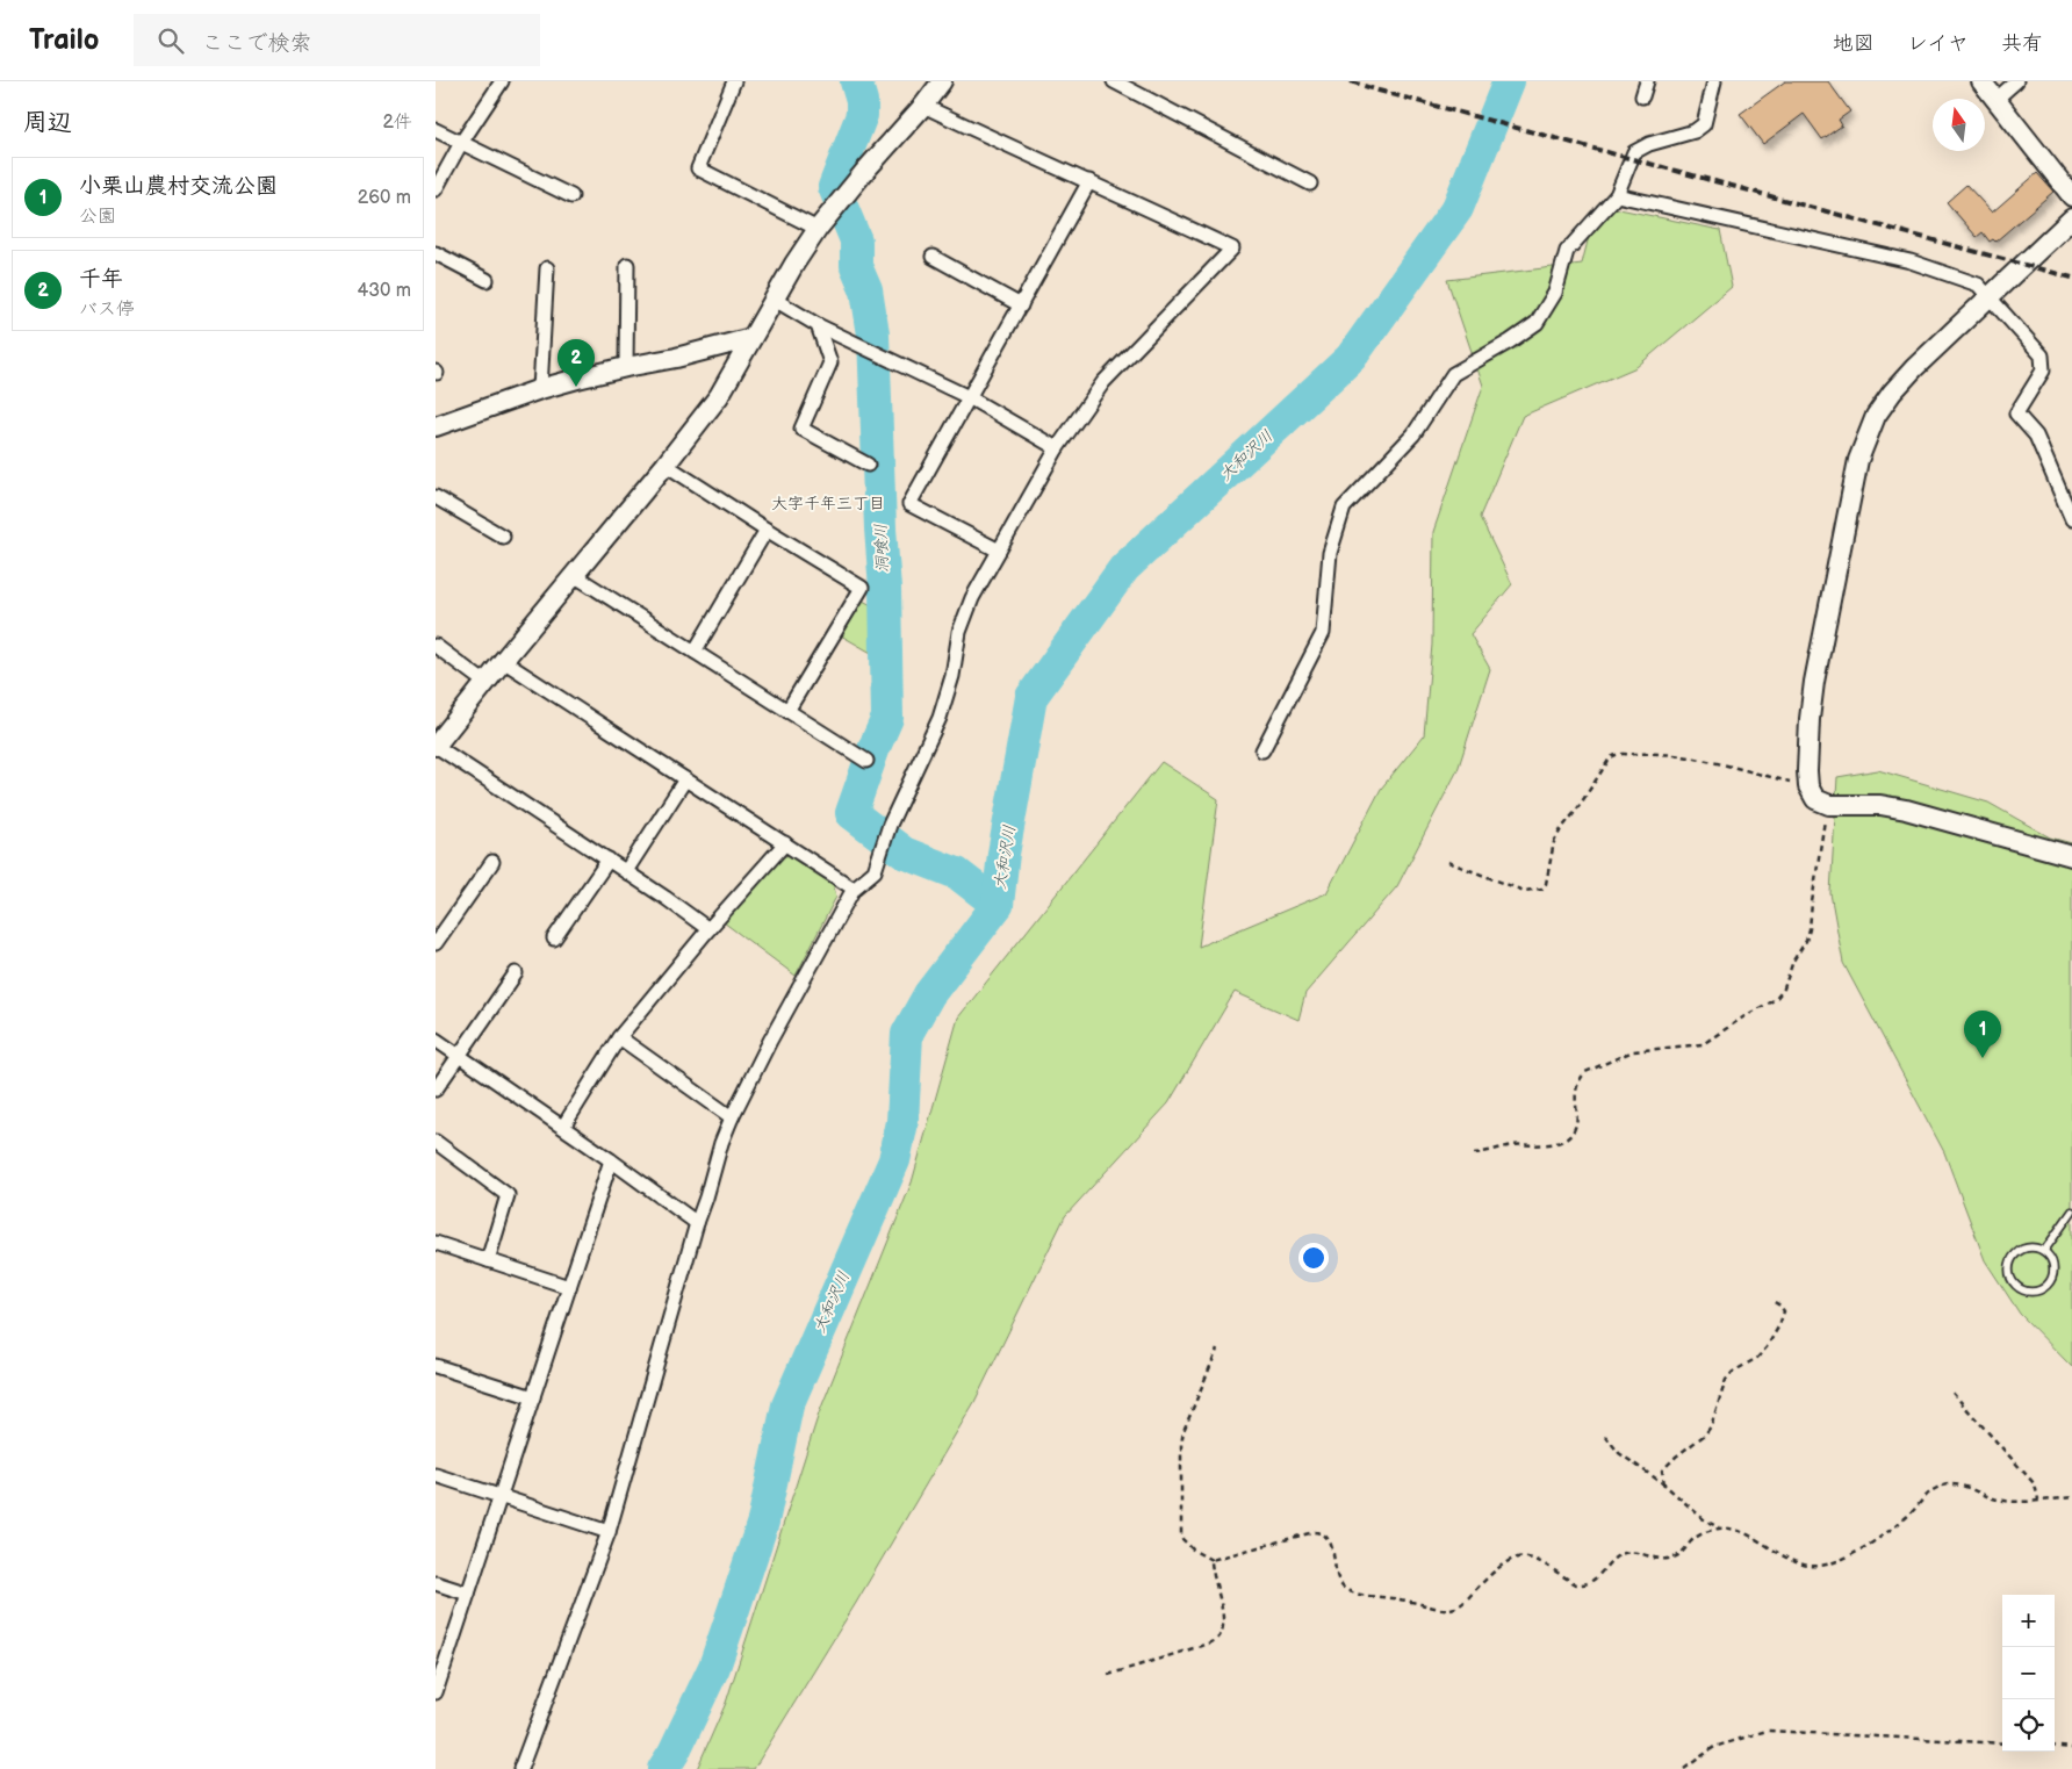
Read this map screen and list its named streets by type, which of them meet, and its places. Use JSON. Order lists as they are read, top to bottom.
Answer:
{
  "districts": ["大字千年三丁目"],
  "water": ["大和沢川", "洞喰川"],
  "north": "top",
  "page": {
    "header": "Trailo",
    "search": "ここで検索",
    "nav": ["地図", "レイヤ", "共有"],
    "heading": ["周辺", "2件"],
    "list": [
      {
        "mark": "1",
        "name": "小栗山農村交流公園",
        "note": "公園",
        "value": "260 m"
      },
      {
        "mark": "2",
        "name": "千年",
        "note": "バス停",
        "value": "430 m"
      }
    ],
    "pins": ["2", "1"],
    "map_buttons": ["+", "−"]
  }
}
